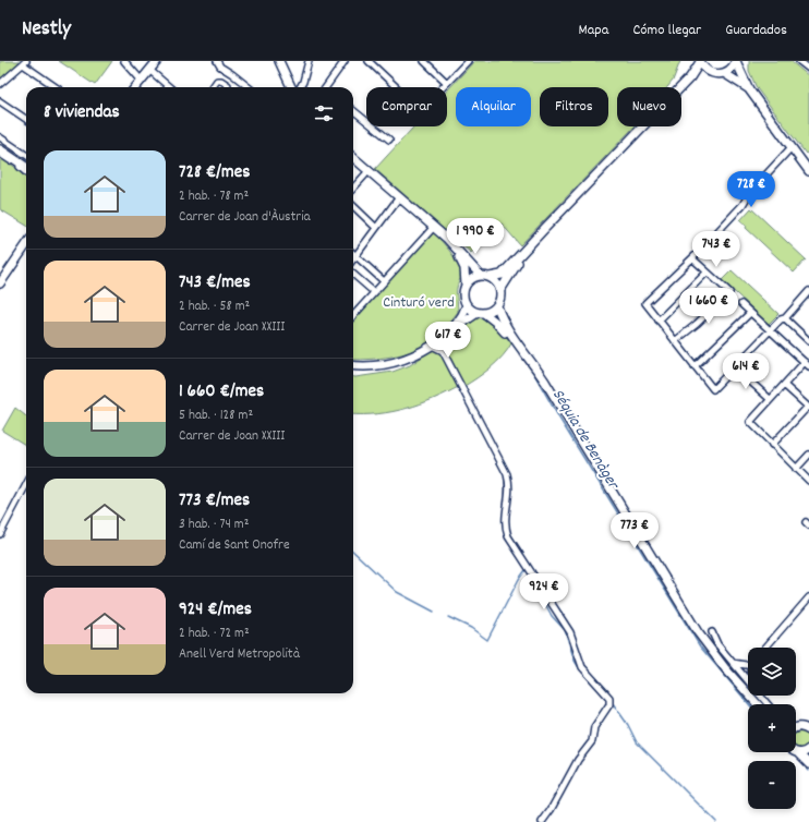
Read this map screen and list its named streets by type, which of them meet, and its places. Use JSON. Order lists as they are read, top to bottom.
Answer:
{
  "water": ["Séquia de Benàger"],
  "parks": ["Cinturó verd"],
  "page": {
    "header": "Nestly",
    "nav": ["Mapa", "Cómo llegar", "Guardados"],
    "chip": [
      "Comprar",
      "Alquilar",
      "Filtros",
      "Nuevo"
    ],
    "heading": "8 viviendas",
    "list": [
      {
        "name": "728 €/mes",
        "note": "2 hab. · 78 m² · Carrer de Joan d'Àustria"
      },
      {
        "name": "743 €/mes",
        "note": "2 hab. · 58 m² · Carrer de Joan XXIII"
      },
      {
        "name": "1 660 €/mes",
        "note": "5 hab. · 128 m² · Carrer de Joan XXIII"
      },
      {
        "name": "773 €/mes",
        "note": "3 hab. · 74 m² · Camí de Sant Onofre"
      },
      {
        "name": "924 €/mes",
        "note": "2 hab. · 72 m² · Anell Verd Metropolità"
      }
    ],
    "price": [
      "728 €",
      "1 990 €",
      "743 €",
      "1 660 €",
      "617 €",
      "614 €",
      "773 €",
      "924 €"
    ],
    "map_buttons": ["+", "−"]
  }
}
